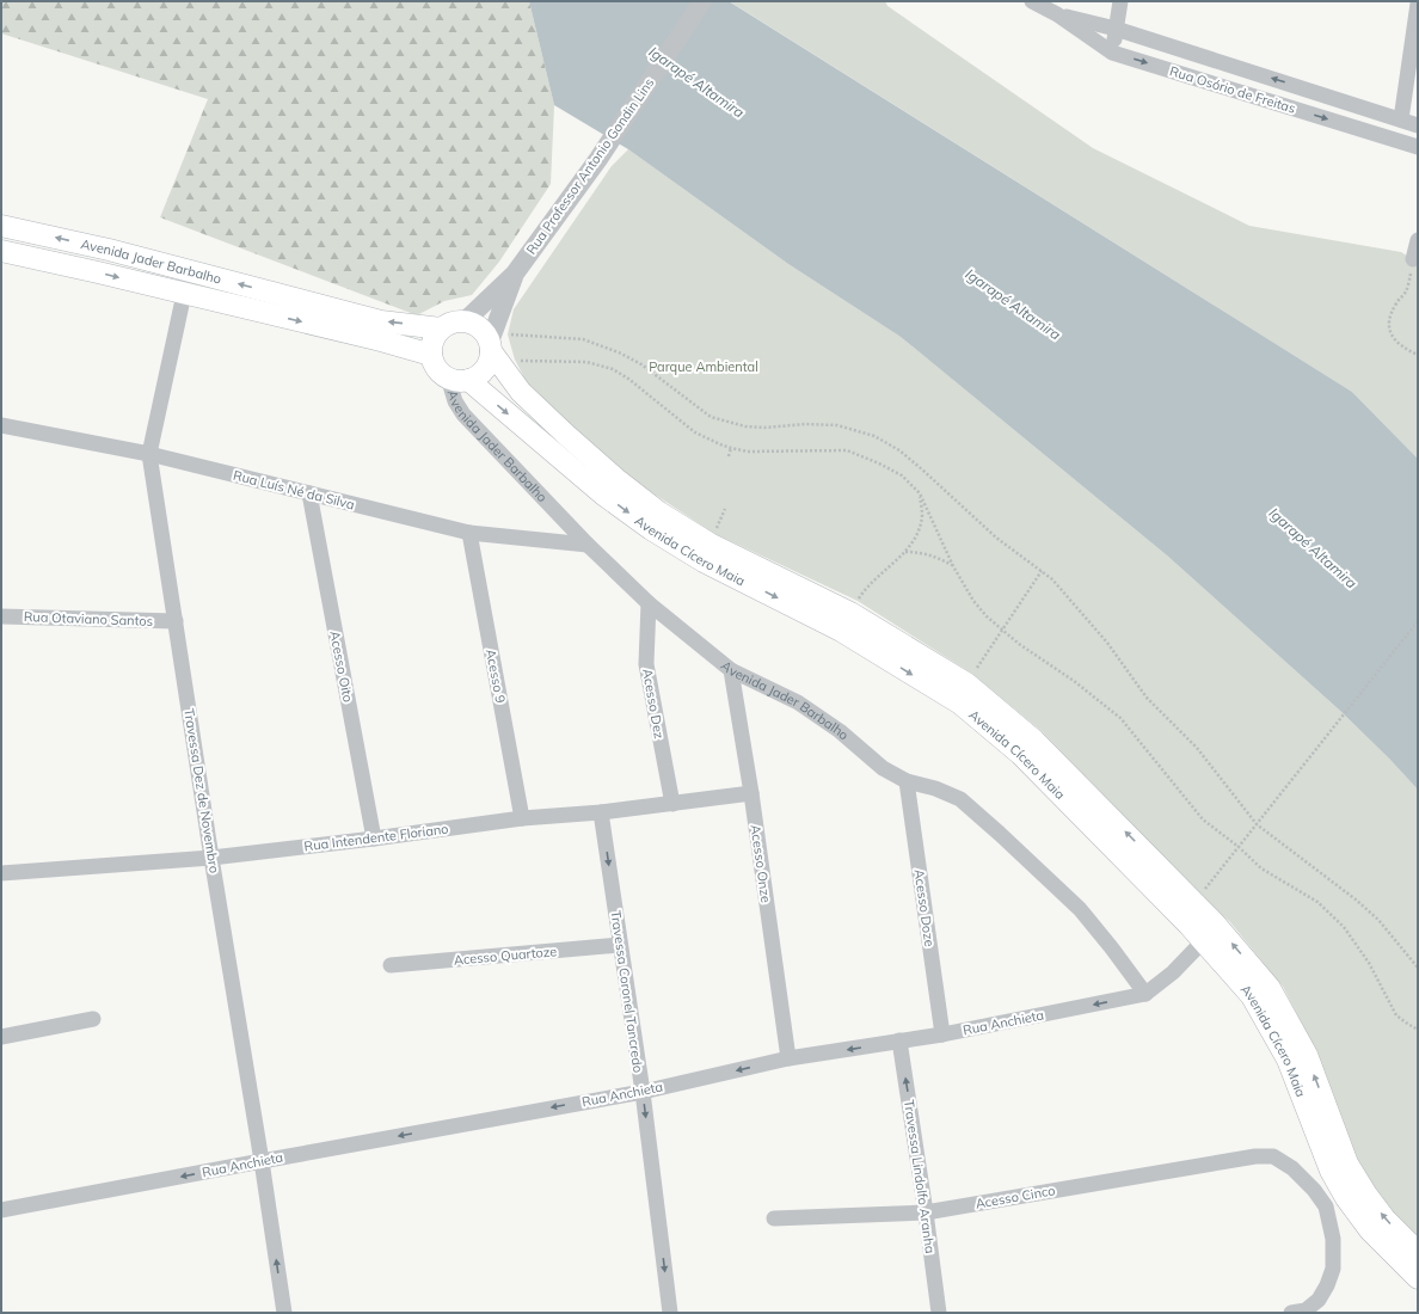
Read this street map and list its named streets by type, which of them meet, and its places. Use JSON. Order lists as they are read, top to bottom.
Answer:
{
  "streets": {
    "main road": ["Avenida Jader Barbalho", "Avenida Cícero Maia"],
    "street": [
      "Rua Osório de Freitas",
      "Rua Professor Antonio Gondin Lins",
      "Rua Luís Né da Silva",
      "Rua Otaviano Santos",
      "Acesso Oito",
      "Acesso 9",
      "Acesso Dez",
      "Travessa Dez de Novembro",
      "Rua Intendente Floriano",
      "Acesso Onze",
      "Acesso Doze",
      "Acesso Quartoze",
      "Travessa Coronel Tancredo",
      "Rua Anchieta",
      "Travessa Lindolfo Aranha",
      "Acesso Cinco"
    ]
  },
  "crossings": [
    ["Rua Professor Antonio Gondin Lins", "Avenida Jader Barbalho"],
    ["Rua Professor Antonio Gondin Lins", "Avenida Cícero Maia"],
    ["Avenida Jader Barbalho", "Rua Luís Né da Silva"],
    ["Avenida Jader Barbalho", "Avenida Cícero Maia"],
    ["Avenida Jader Barbalho", "Acesso Dez"],
    ["Avenida Jader Barbalho", "Travessa Dez de Novembro"],
    ["Avenida Jader Barbalho", "Acesso Onze"],
    ["Avenida Jader Barbalho", "Acesso Doze"],
    ["Avenida Jader Barbalho", "Rua Anchieta"],
    ["Rua Luís Né da Silva", "Acesso Oito"],
    ["Rua Luís Né da Silva", "Acesso 9"],
    ["Rua Luís Né da Silva", "Travessa Dez de Novembro"],
    ["Avenida Cícero Maia", "Rua Anchieta"],
    ["Rua Otaviano Santos", "Travessa Dez de Novembro"],
    ["Acesso Oito", "Rua Intendente Floriano"],
    ["Acesso 9", "Rua Intendente Floriano"],
    ["Acesso Dez", "Rua Intendente Floriano"],
    ["Travessa Dez de Novembro", "Rua Intendente Floriano"],
    ["Travessa Dez de Novembro", "Rua Anchieta"],
    ["Rua Intendente Floriano", "Acesso Onze"],
    ["Rua Intendente Floriano", "Travessa Coronel Tancredo"],
    ["Acesso Onze", "Rua Anchieta"],
    ["Acesso Doze", "Rua Anchieta"],
    ["Acesso Quartoze", "Travessa Coronel Tancredo"],
    ["Travessa Coronel Tancredo", "Rua Anchieta"],
    ["Rua Anchieta", "Travessa Lindolfo Aranha"],
    ["Travessa Lindolfo Aranha", "Acesso Cinco"]
  ],
  "one_way": ["Travessa Coronel Tancredo", "Rua Anchieta", "Travessa Lindolfo Aranha"],
  "water": ["Igarapé Altamira"],
  "parks": ["Parque Ambiental"]
}
